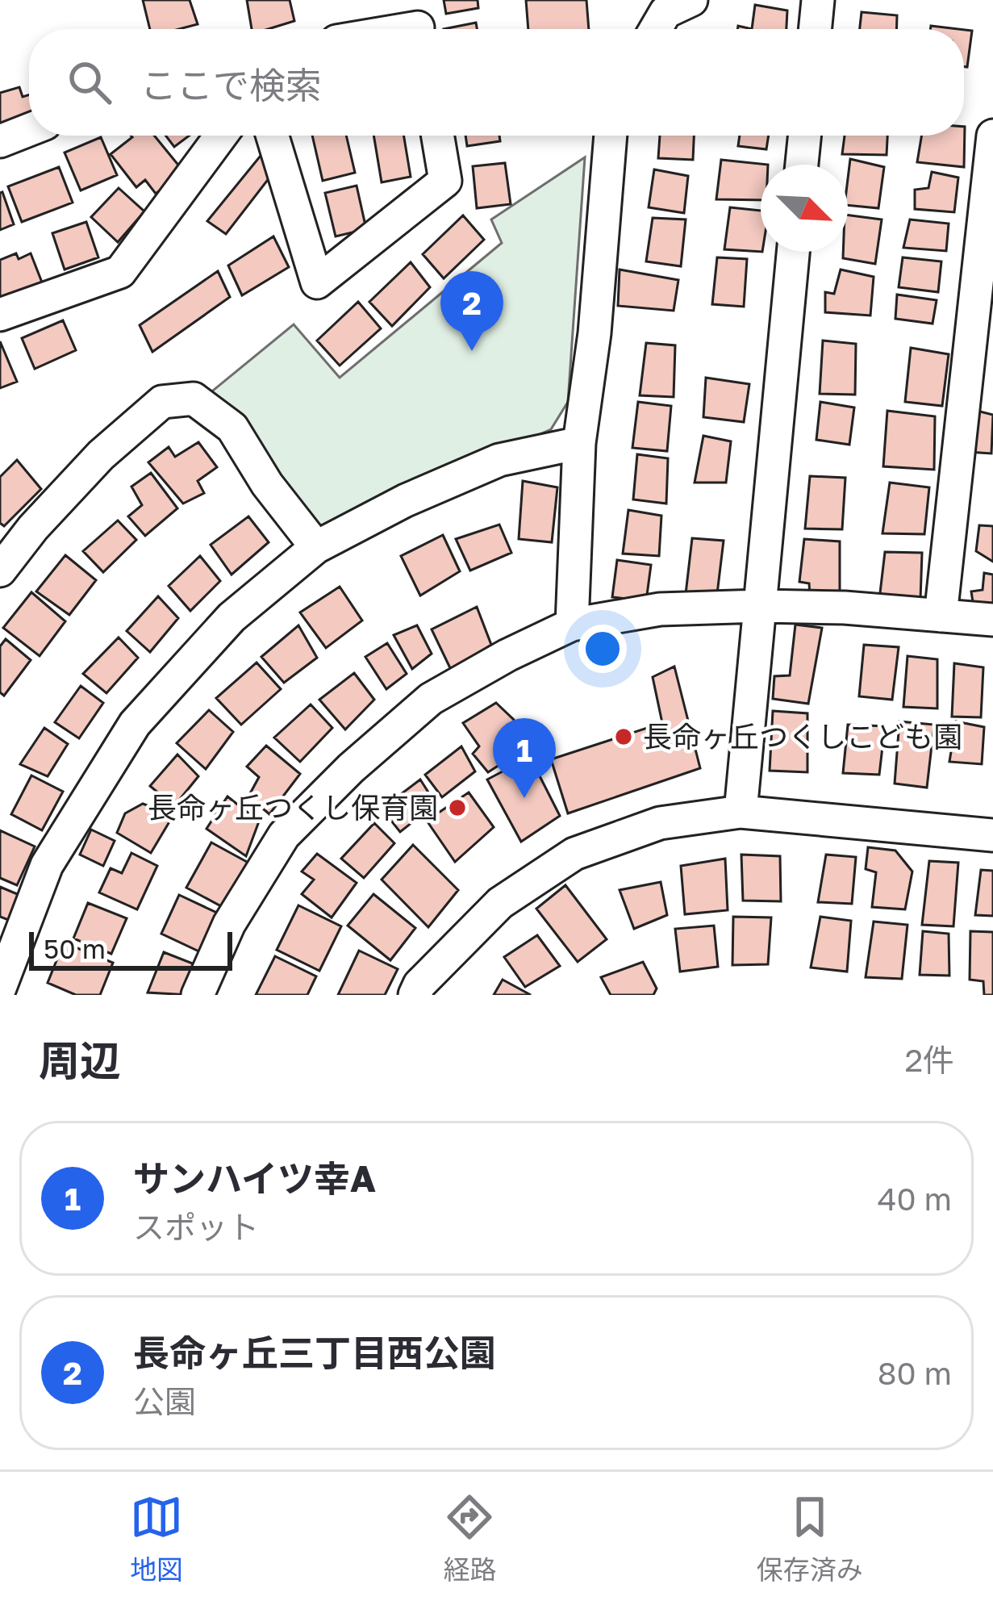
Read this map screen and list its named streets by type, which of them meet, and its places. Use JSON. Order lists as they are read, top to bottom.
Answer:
{
  "places": ["長命ヶ丘つくしこども園", "長命ヶ丘つくし保育園"],
  "scale_bar": "50 m",
  "north": "bottom right",
  "page": {
    "search": "ここで検索",
    "pins": ["2", "1"],
    "scale": "50 m",
    "heading": ["周辺", "2件"],
    "list": [
      {
        "mark": "1",
        "name": "サンハイツ幸A",
        "note": "スポット",
        "value": "40 m"
      },
      {
        "mark": "2",
        "name": "長命ヶ丘三丁目西公園",
        "note": "公園",
        "value": "80 m"
      }
    ],
    "nav": ["地図", "経路", "保存済み"]
  }
}
